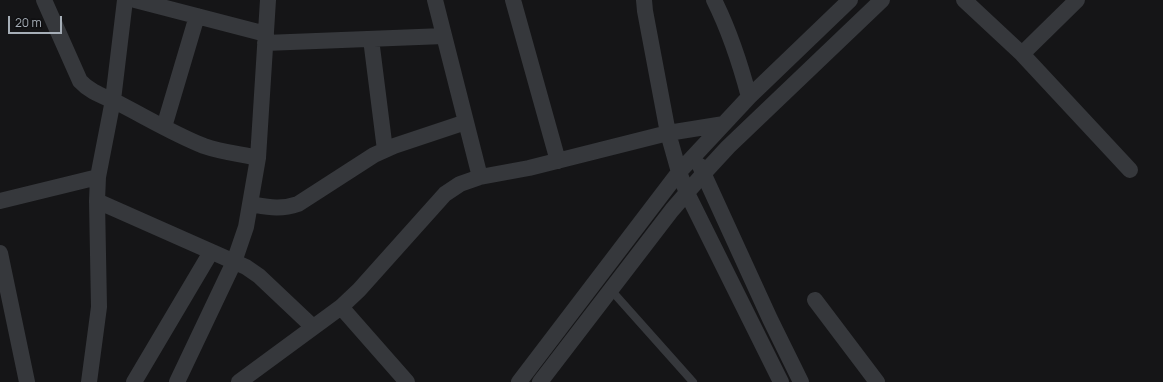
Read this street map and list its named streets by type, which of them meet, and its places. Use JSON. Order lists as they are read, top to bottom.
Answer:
{
  "scale_bar": "20 m"
}
